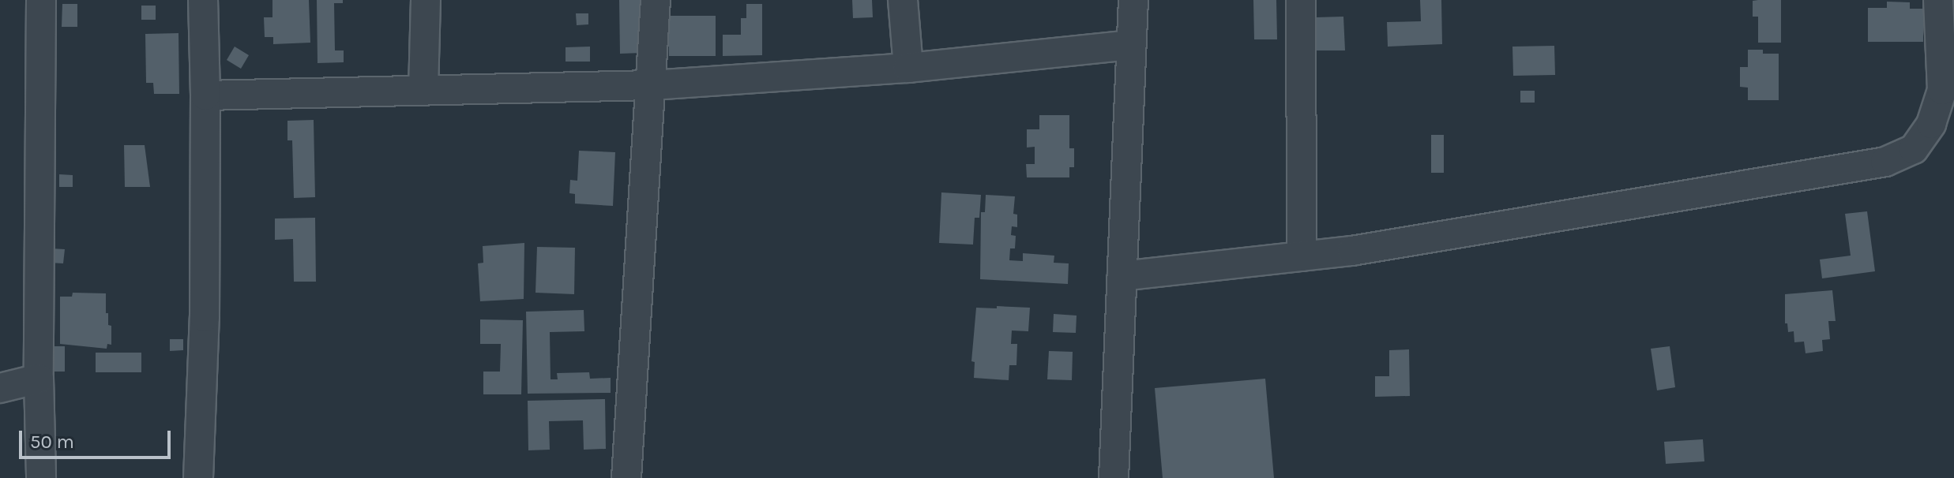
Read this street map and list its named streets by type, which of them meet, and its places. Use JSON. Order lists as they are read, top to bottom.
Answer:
{
  "scale_bar": "50 m"
}
